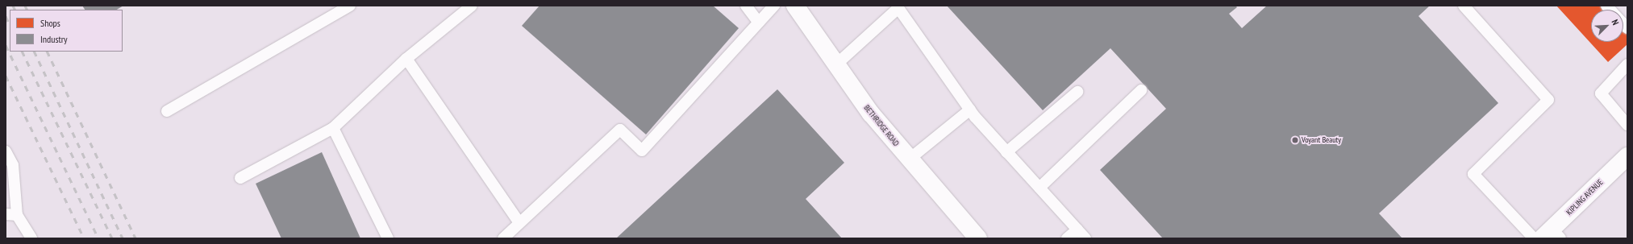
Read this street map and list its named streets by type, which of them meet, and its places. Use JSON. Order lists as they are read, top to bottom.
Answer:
{
  "streets": {
    "street": ["BETHRIDGE ROAD", "KIPLING AVENUE"]
  },
  "places": ["Voyant Beauty"],
  "legend": ["Shops", "Industry"],
  "north": "top right"
}
